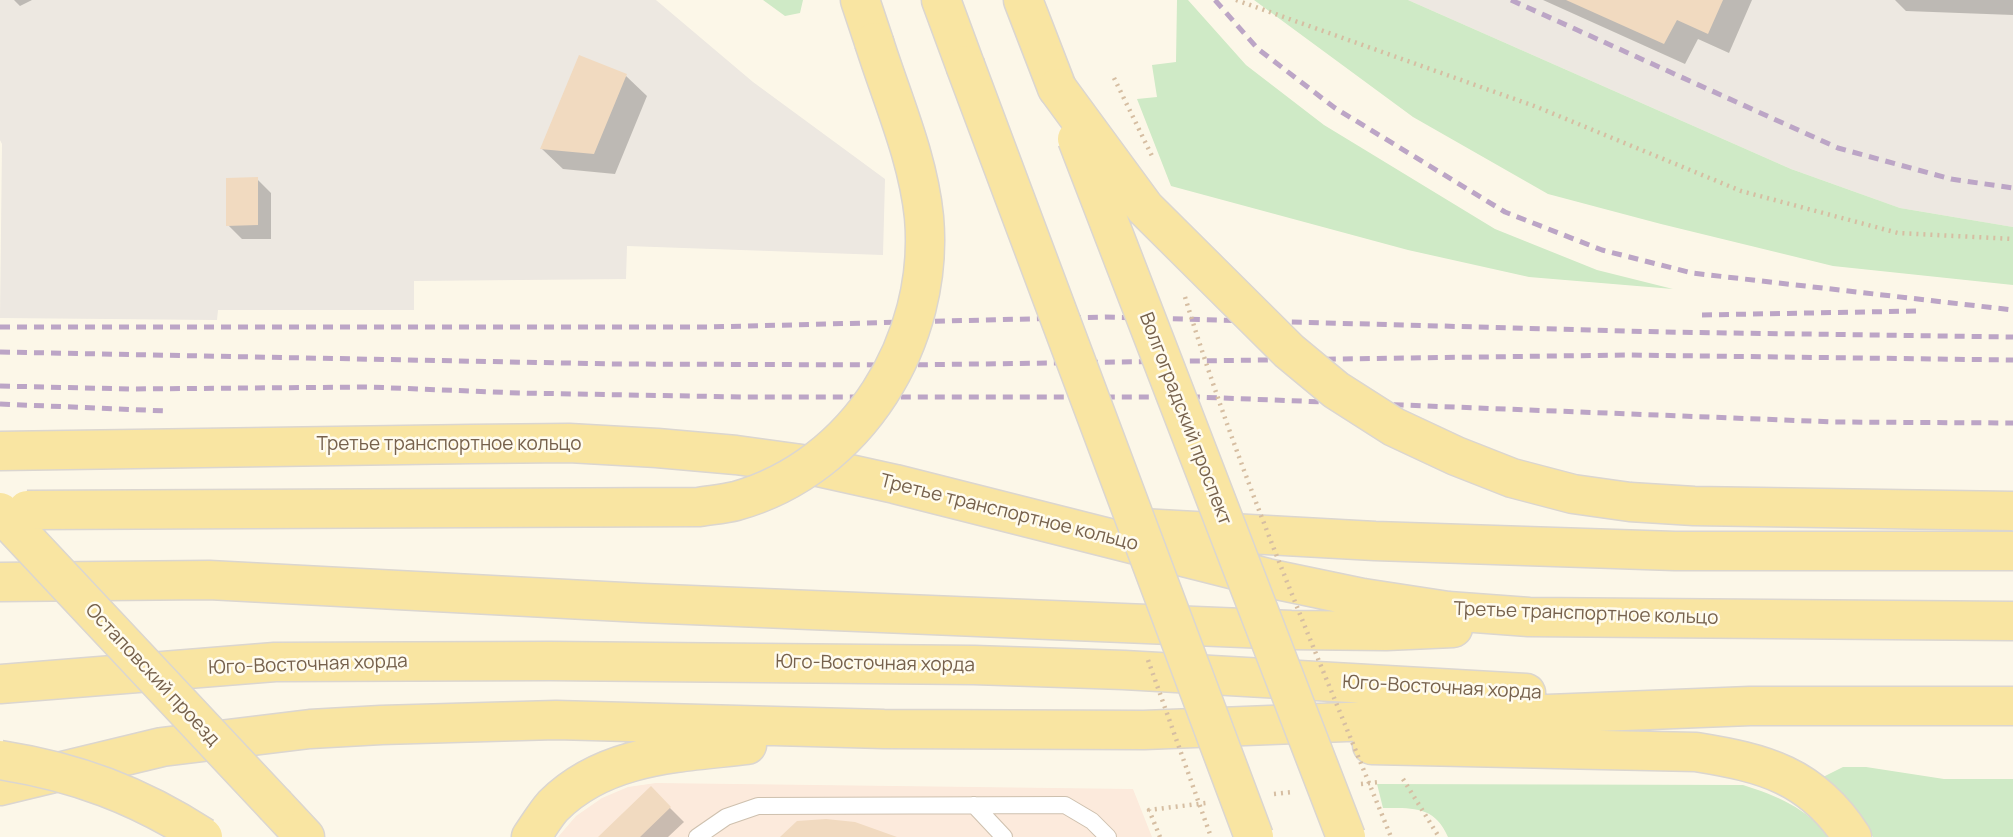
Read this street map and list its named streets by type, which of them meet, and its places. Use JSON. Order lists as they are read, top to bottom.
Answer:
{
  "streets": {
    "main road": [
      "Волгоградский проспект",
      "Третье транспортное кольцо",
      "Юго-Восточная хорда",
      "Остаповский проезд"
    ]
  }
}
